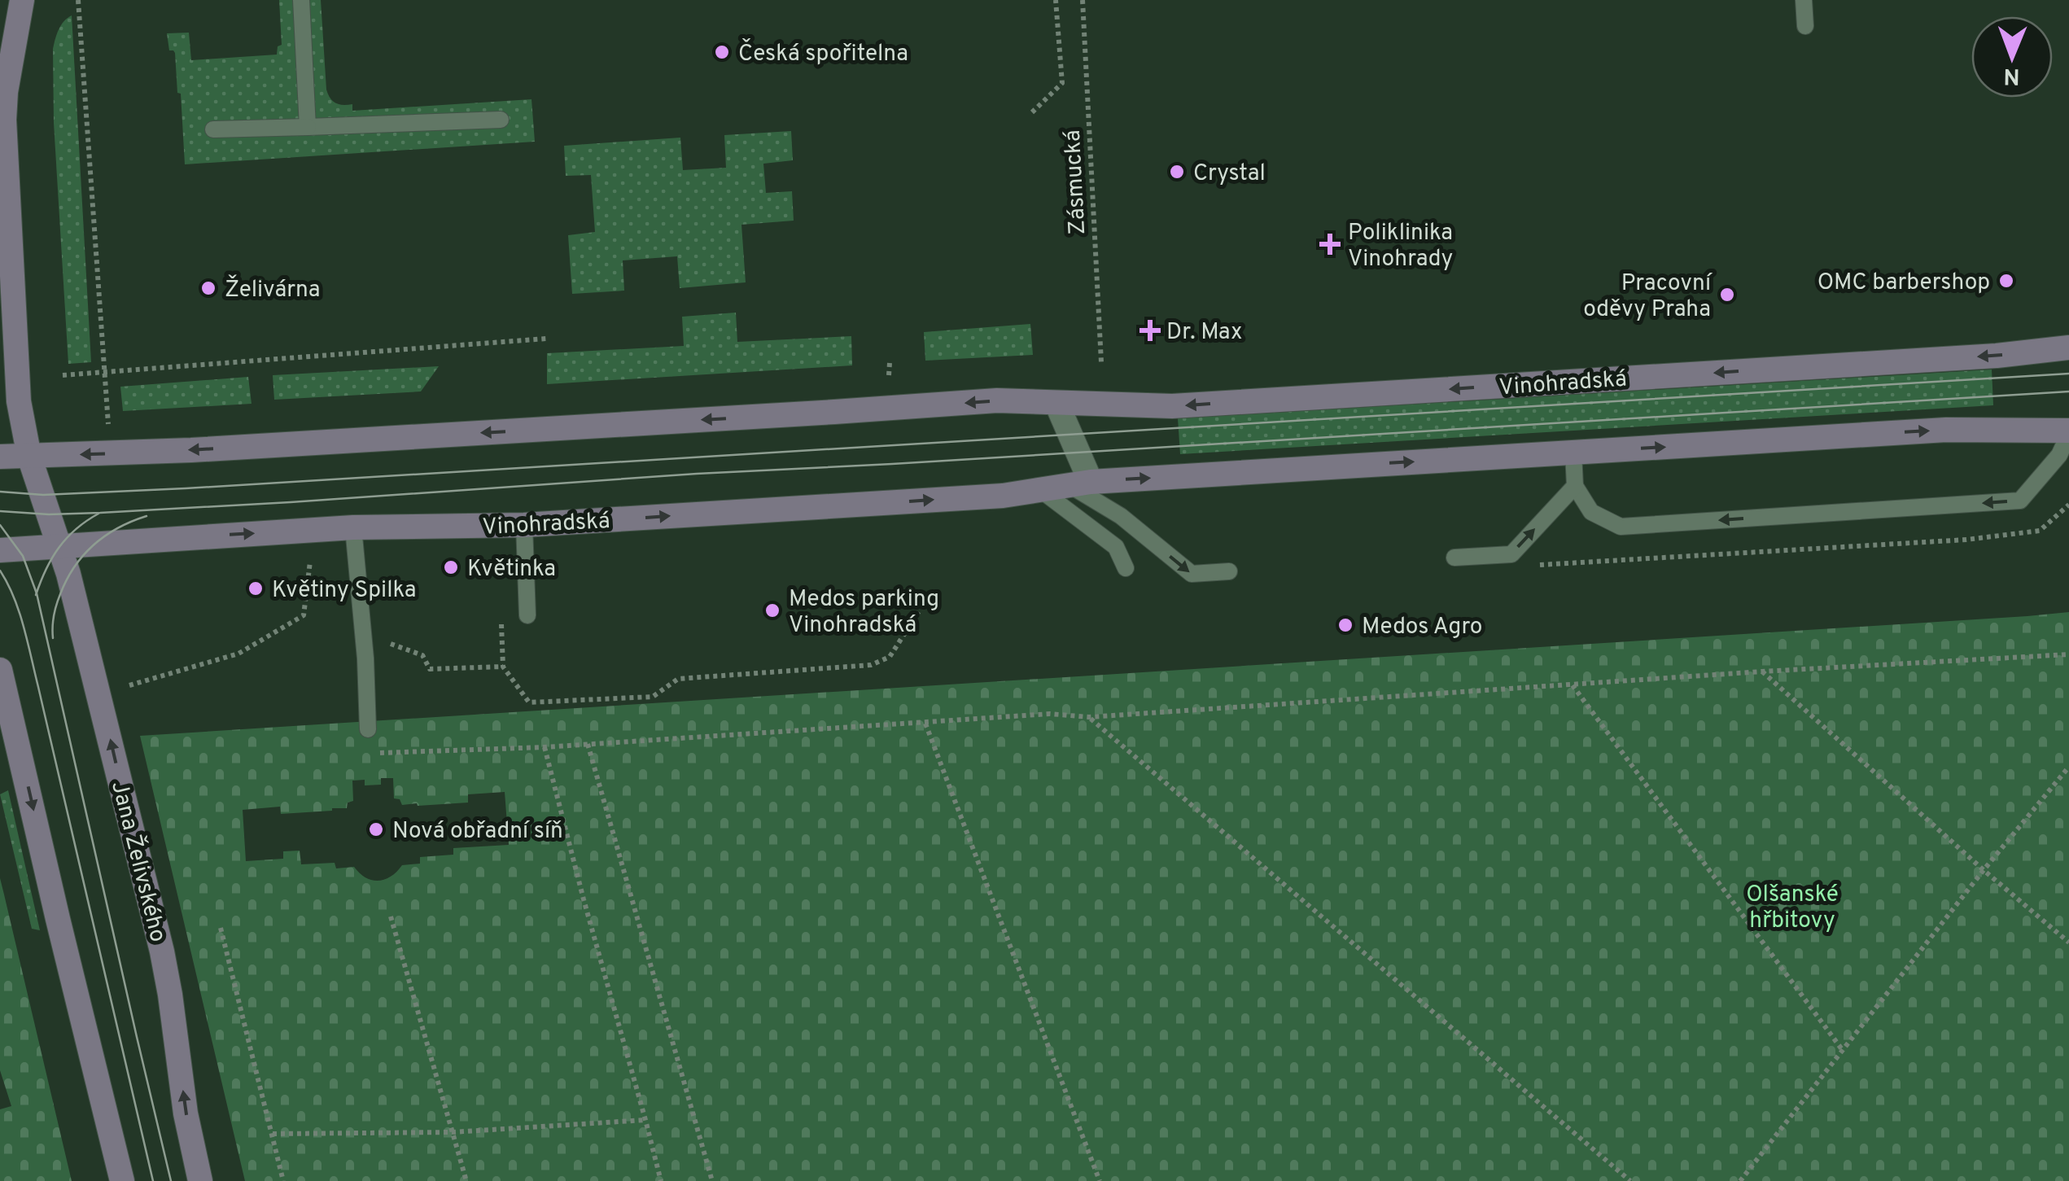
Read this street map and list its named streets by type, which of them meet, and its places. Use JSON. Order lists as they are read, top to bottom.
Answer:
{
  "streets": {
    "main road": ["Vinohradská", "Jana Želivského"],
    "path": ["Zásmucká"]
  },
  "crossings": [
    ["Vinohradská", "Jana Želivského"]
  ],
  "parks": ["Olšanské hřbitovy"],
  "places": {
    "other": [
      "Česká spořitelna",
      "Crystal",
      "OMC barbershop",
      "Želivárna",
      "Pracovní oděvy Praha",
      "Květinka",
      "Květiny Spilka",
      "Medos parking Vinohradská",
      "Medos Agro",
      "Nová obřadní síň"
    ],
    "health": ["Poliklinika Vinohrady", "Dr. Max"]
  },
  "north": "bottom"
}
